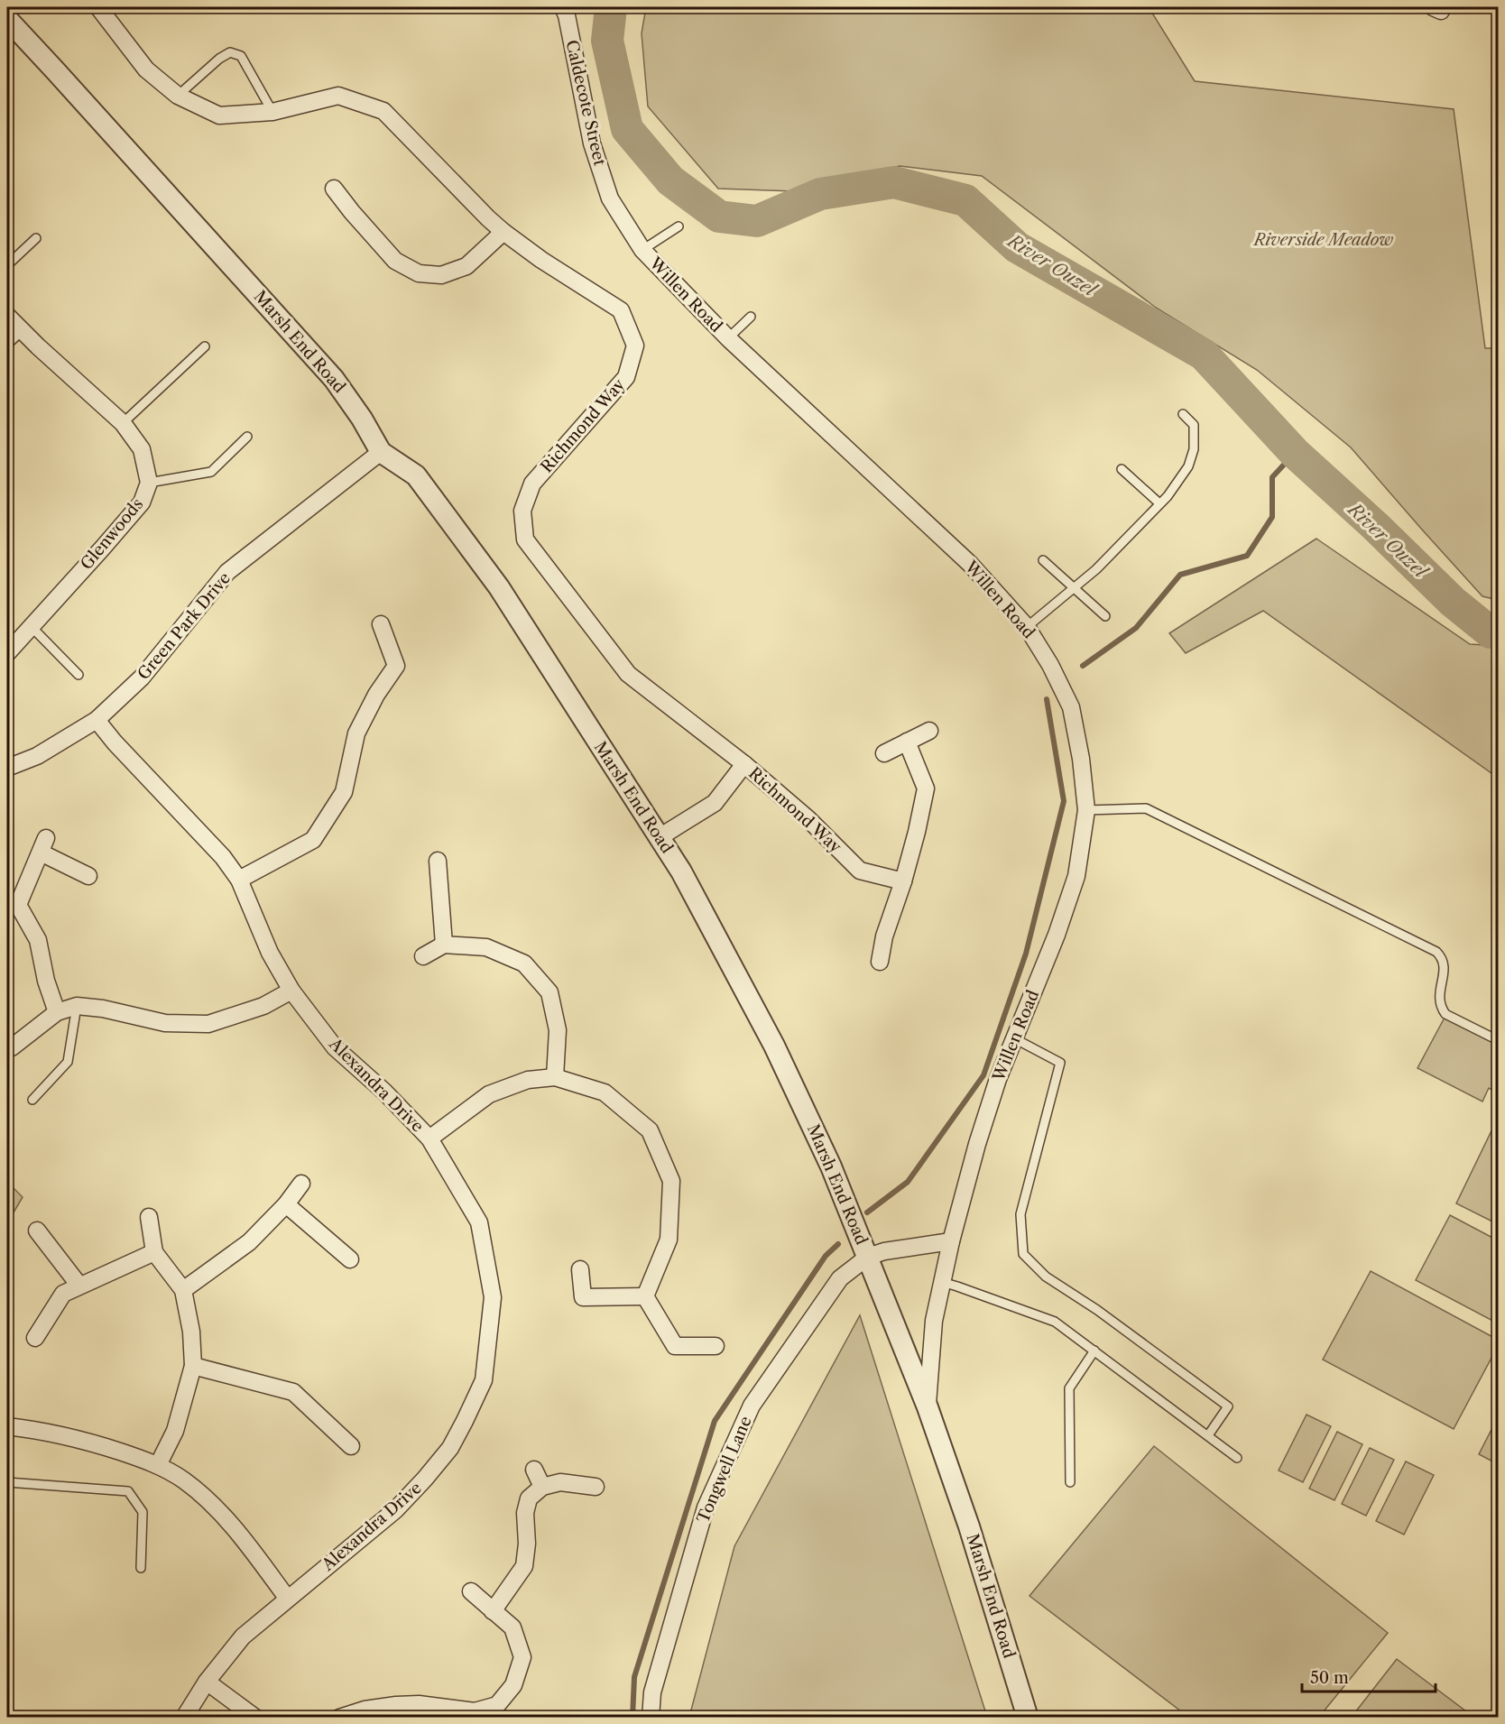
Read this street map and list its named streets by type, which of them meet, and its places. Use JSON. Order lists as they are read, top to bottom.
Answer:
{
  "streets": {
    "street": [
      "Caldecote Street",
      "Willen Road",
      "Marsh End Road",
      "Richmond Way",
      "Glenwoods",
      "Green Park Drive",
      "Alexandra Drive",
      "Tongwell Lane"
    ]
  },
  "crossings": [
    ["Caldecote Street", "Willen Road"],
    ["Willen Road", "Marsh End Road"],
    ["Marsh End Road", "Green Park Drive"],
    ["Marsh End Road", "Tongwell Lane"],
    ["Green Park Drive", "Alexandra Drive"]
  ],
  "water": ["River Ouzel"],
  "parks": ["Riverside Meadow"],
  "scale_bar": "50 m"
}
